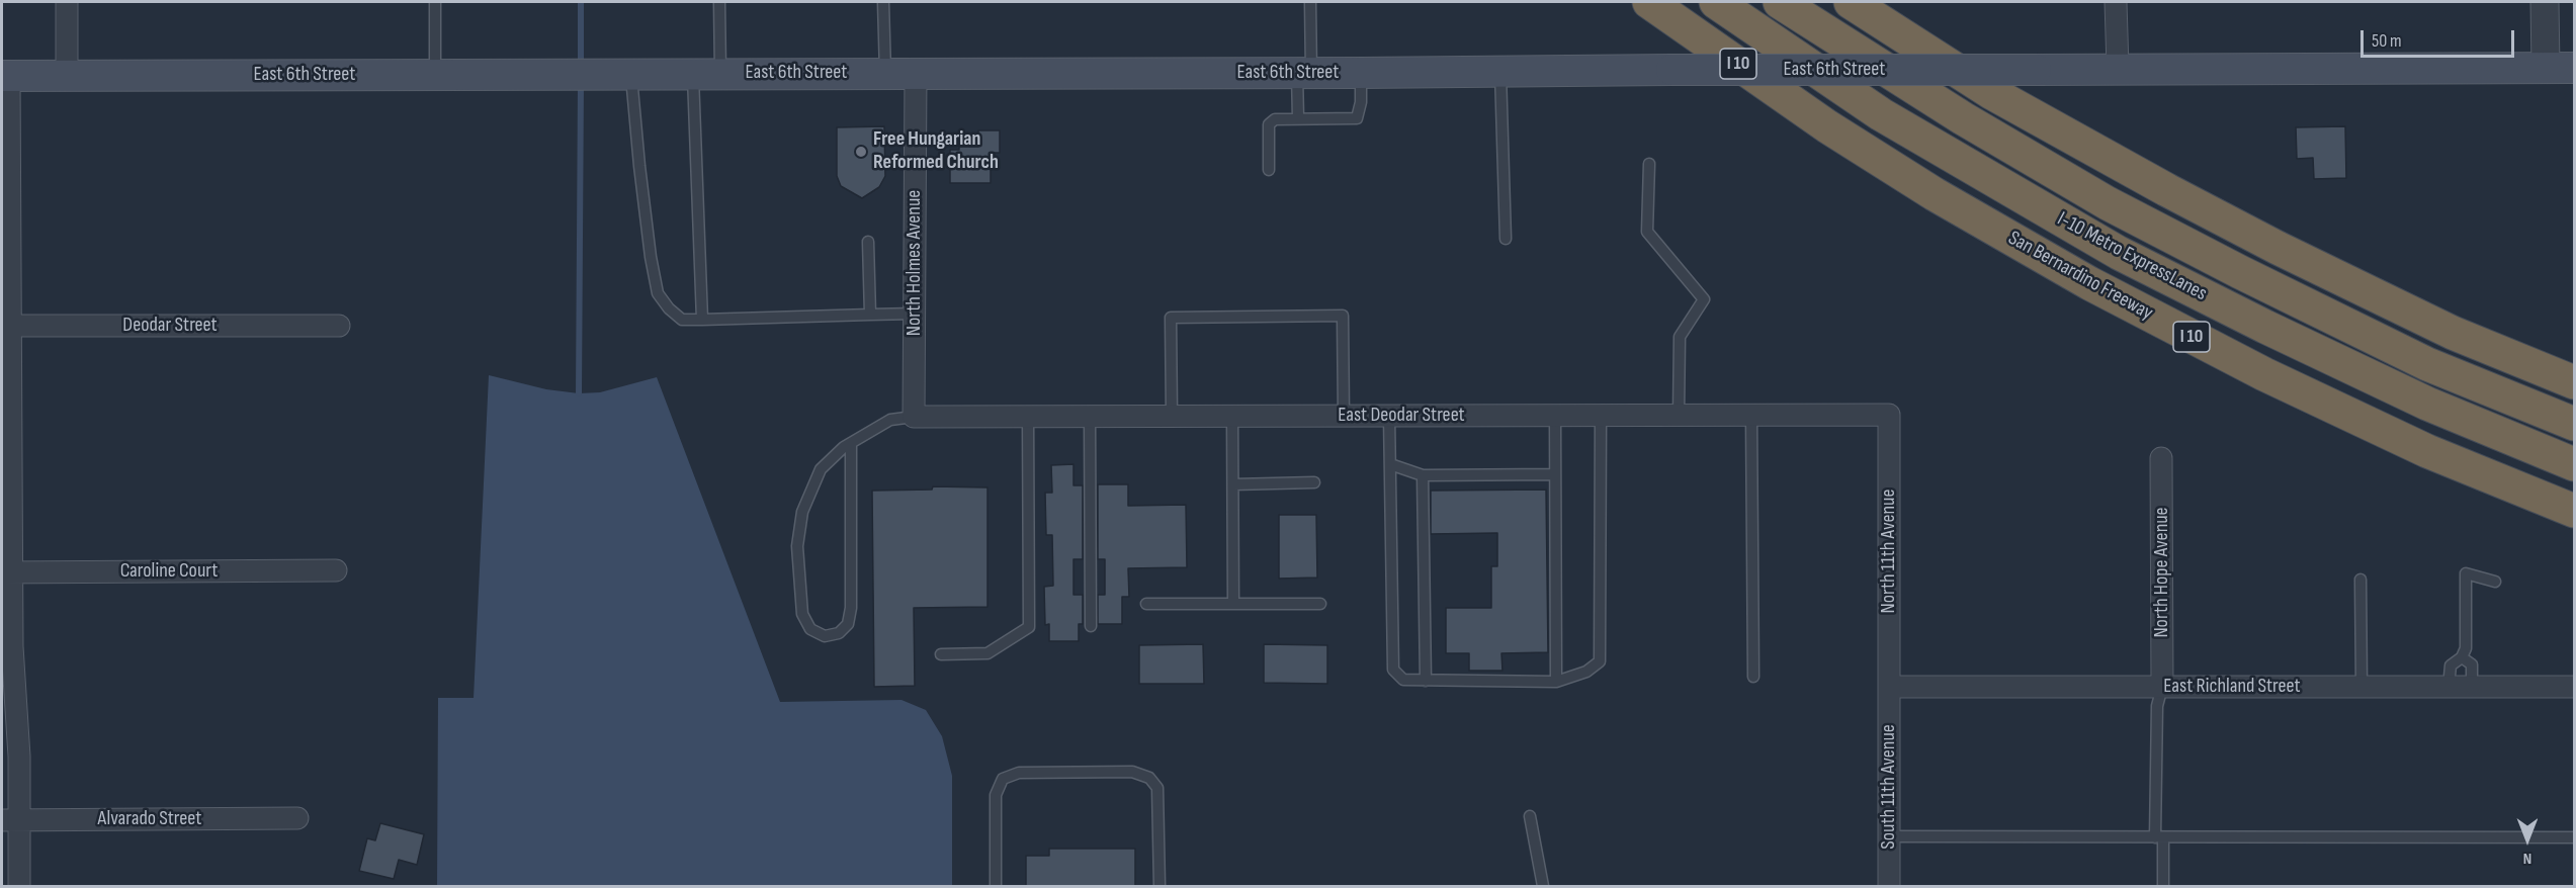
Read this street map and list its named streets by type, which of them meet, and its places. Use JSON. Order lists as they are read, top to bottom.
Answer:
{
  "streets": {
    "highway": ["I 10", "I-10 Metro ExpressLanes", "San Bernardino Freeway"],
    "main road": ["East 6th Street"],
    "street": [
      "North Holmes Avenue",
      "Deodar Street",
      "East Deodar Street",
      "North 11th Avenue",
      "Caroline Court",
      "North Hope Avenue",
      "East Richland Street",
      "South 11th Avenue",
      "Alvarado Street"
    ]
  },
  "crossings": [
    ["East 6th Street", "North Holmes Avenue"],
    ["North Holmes Avenue", "East Deodar Street"],
    ["East Deodar Street", "North 11th Avenue"],
    ["North 11th Avenue", "East Richland Street"],
    ["North 11th Avenue", "South 11th Avenue"],
    ["North Hope Avenue", "East Richland Street"],
    ["East Richland Street", "South 11th Avenue"]
  ],
  "places": ["Free Hungarian Reformed Church"],
  "scale_bar": "50 m",
  "north": "bottom"
}
